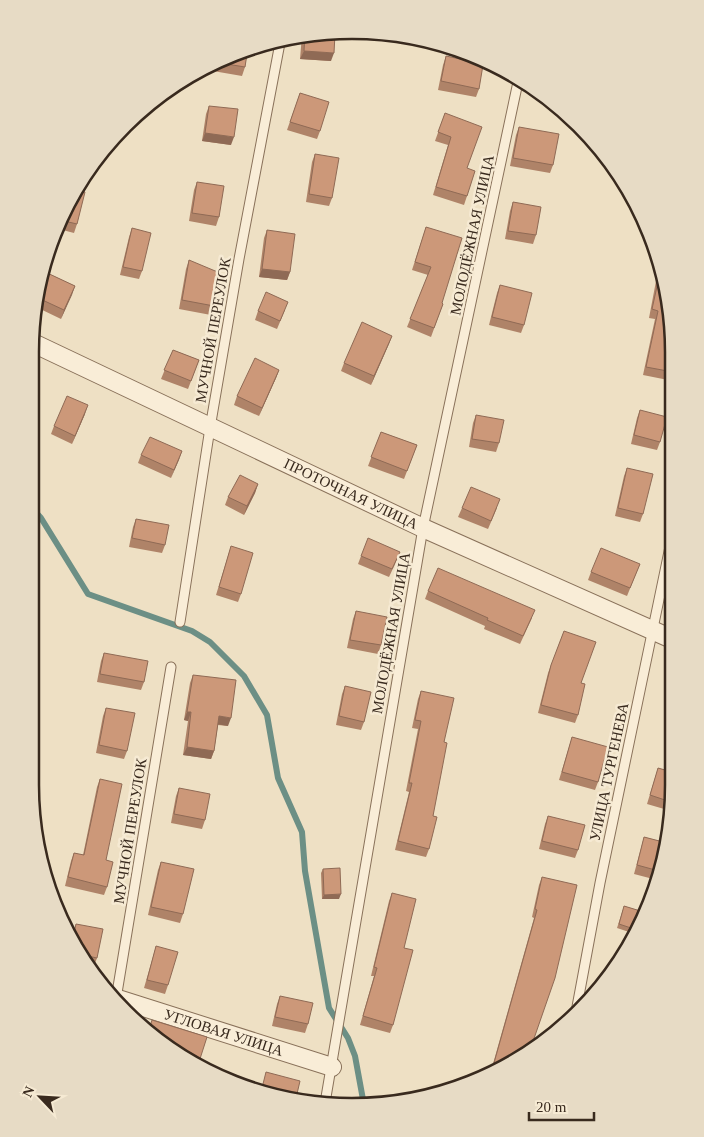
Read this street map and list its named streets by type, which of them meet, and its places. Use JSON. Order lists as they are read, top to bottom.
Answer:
{
  "streets": {
    "street": ["ПРОТОЧНАЯ УЛИЦА", "УГЛОВАЯ УЛИЦА"],
    "lane": ["МОЛОДЁЖНАЯ УЛИЦА", "МУЧНОЙ ПЕРЕУЛОК", "УЛИЦА ТУРГЕНЕВА"]
  },
  "crossings": [
    ["МОЛОДЁЖНАЯ УЛИЦА", "ПРОТОЧНАЯ УЛИЦА"],
    ["МОЛОДЁЖНАЯ УЛИЦА", "УГЛОВАЯ УЛИЦА"],
    ["МУЧНОЙ ПЕРЕУЛОК", "ПРОТОЧНАЯ УЛИЦА"],
    ["ПРОТОЧНАЯ УЛИЦА", "УЛИЦА ТУРГЕНЕВА"]
  ],
  "scale_bar": "20 m",
  "north": "top left"
}
